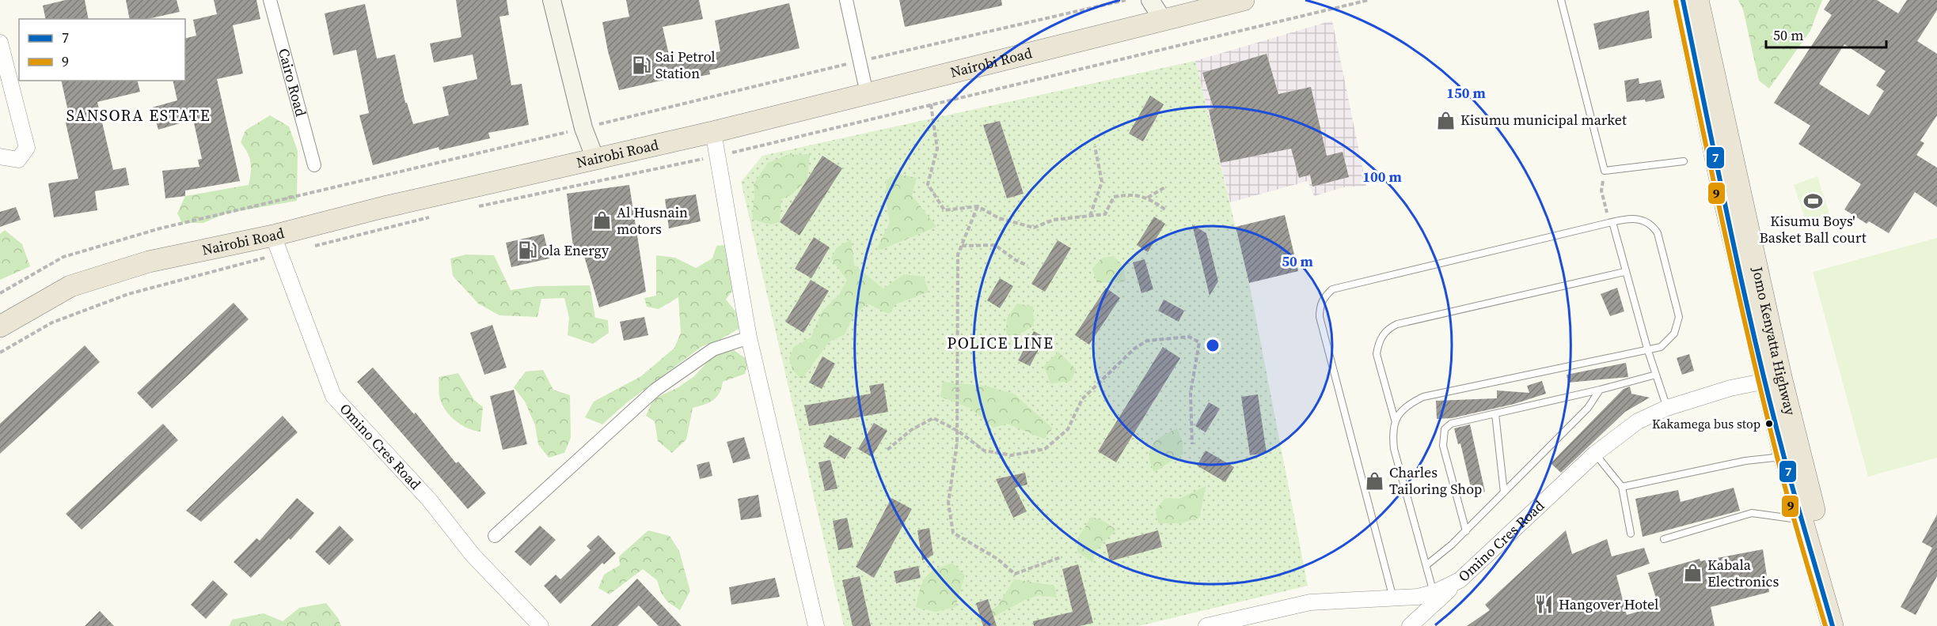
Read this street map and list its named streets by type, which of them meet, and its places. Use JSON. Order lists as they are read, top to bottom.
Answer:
{
  "streets": {
    "highway": ["Nairobi Road", "Jomo Kenyatta Highway"],
    "street": ["Cairo Road", "Omino Cres Road"]
  },
  "crossings": [
    ["Nairobi Road", "Omino Cres Road"],
    ["Jomo Kenyatta Highway", "Omino Cres Road"]
  ],
  "districts": ["SANSORA ESTATE", "POLICE LINE"],
  "places": {
    "fuel station": ["Sai Petrol Station", "ola Energy"],
    "shop": [
      "Kisumu municipal market",
      "Al Husnain motors",
      "Charles Tailoring Shop",
      "Kabala Electronics"
    ],
    "sports": ["Kisumu Boys' Basket Ball court"],
    "other": ["Kakamega bus stop"],
    "restaurant": ["Hangover Hotel"]
  },
  "lines": ["transit line 7", "transit line 9"],
  "legend": ["7", "9"],
  "scale_bar": "50 m",
  "rings": ["150 m", "100 m", "50 m"]
}
